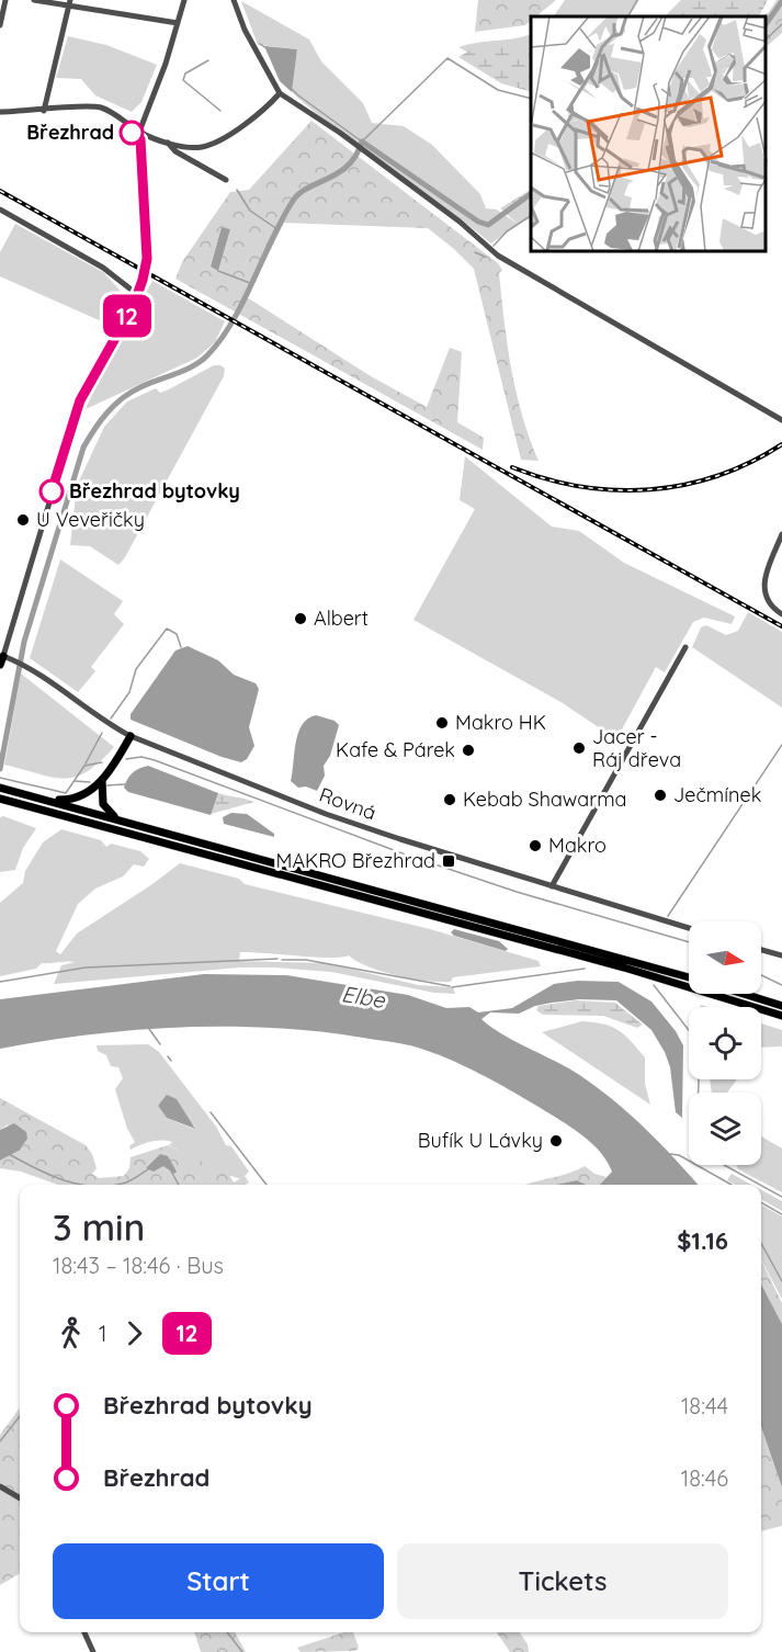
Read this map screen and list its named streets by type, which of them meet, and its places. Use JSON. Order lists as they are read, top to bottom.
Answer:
{
  "streets": {
    "street": ["Rovná"]
  },
  "water": ["Elbe"],
  "places": {
    "other": [
      "Březhrad",
      "Březhrad bytovky",
      "U Veveřičky",
      "Albert",
      "Makro HK",
      "Jacer - Ráj dřeva",
      "Kafe & Párek",
      "Ječmínek",
      "Kebab Shawarma",
      "Makro",
      "Bufík U Lávky"
    ],
    "transit": ["MAKRO Březhrad"]
  },
  "lines": ["bus line 12"],
  "north": "right",
  "page": {
    "on_map": "12",
    "heading": ["3 min", "18:43 – 18:46 · Bus", "$1.16"],
    "legs": ["1", "12"],
    "list": [
      {
        "name": "Březhrad bytovky",
        "value": "18:44"
      },
      {
        "name": "Březhrad",
        "value": "18:46"
      }
    ],
    "buttons": ["Start", "Tickets"]
  }
}
